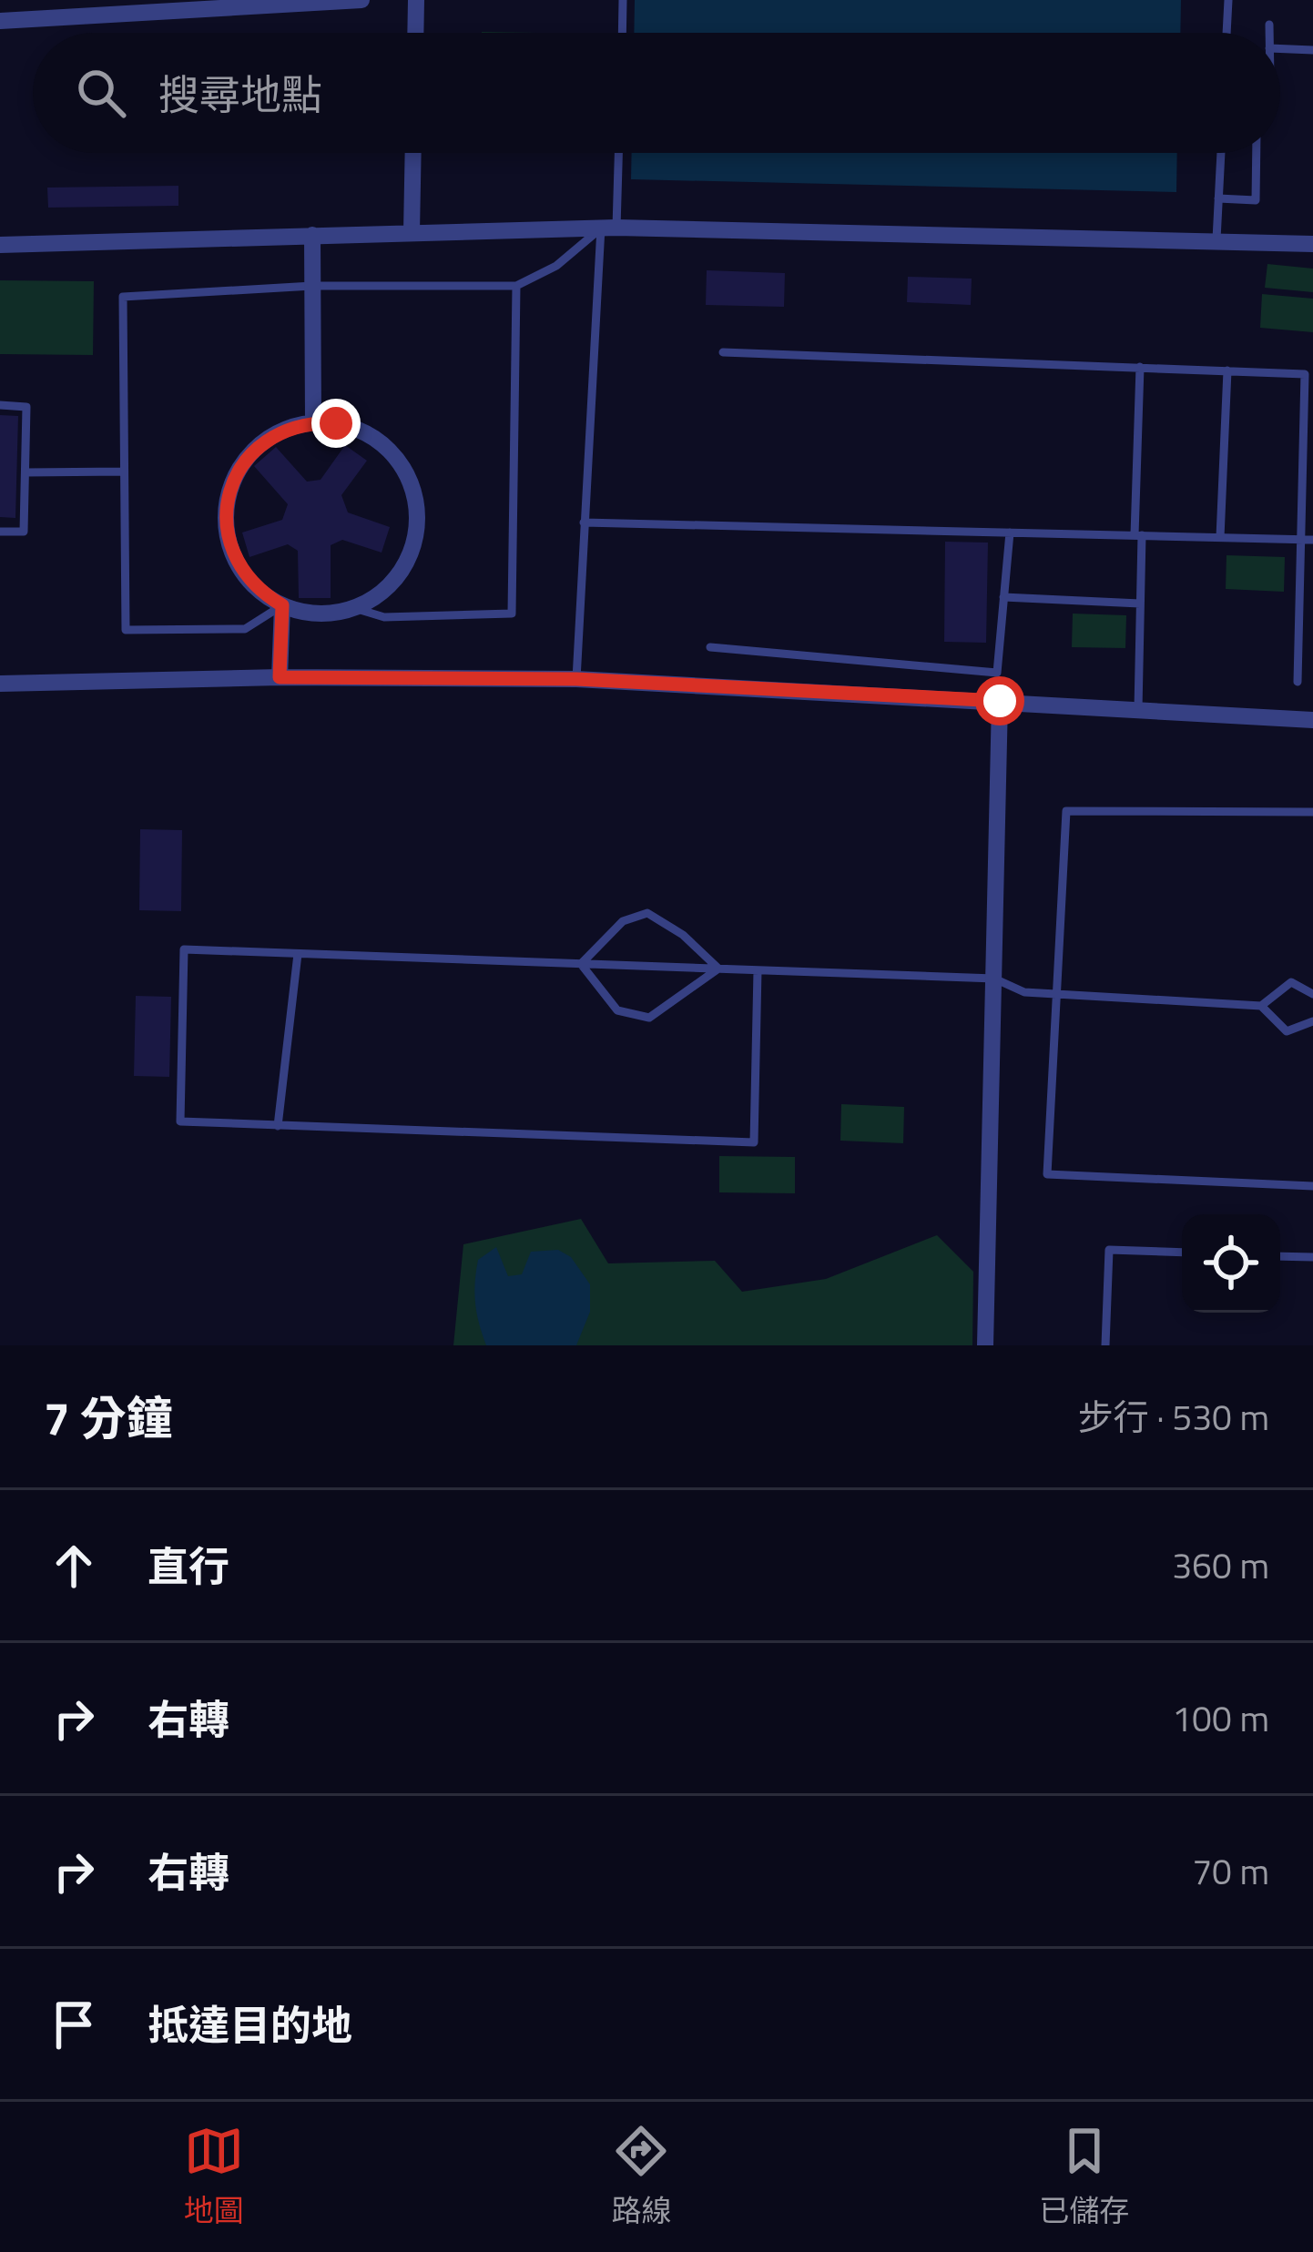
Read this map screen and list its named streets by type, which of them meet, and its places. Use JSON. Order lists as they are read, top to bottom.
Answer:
{
  "page": {
    "search": "搜尋地點",
    "heading": ["7 分鐘", "步行 · 530 m"],
    "list": [
      ["直行", "360 m"],
      ["右轉", "100 m"],
      ["右轉", "70 m"],
      "抵達目的地"
    ],
    "nav": ["地圖", "路線", "已儲存"]
  }
}
